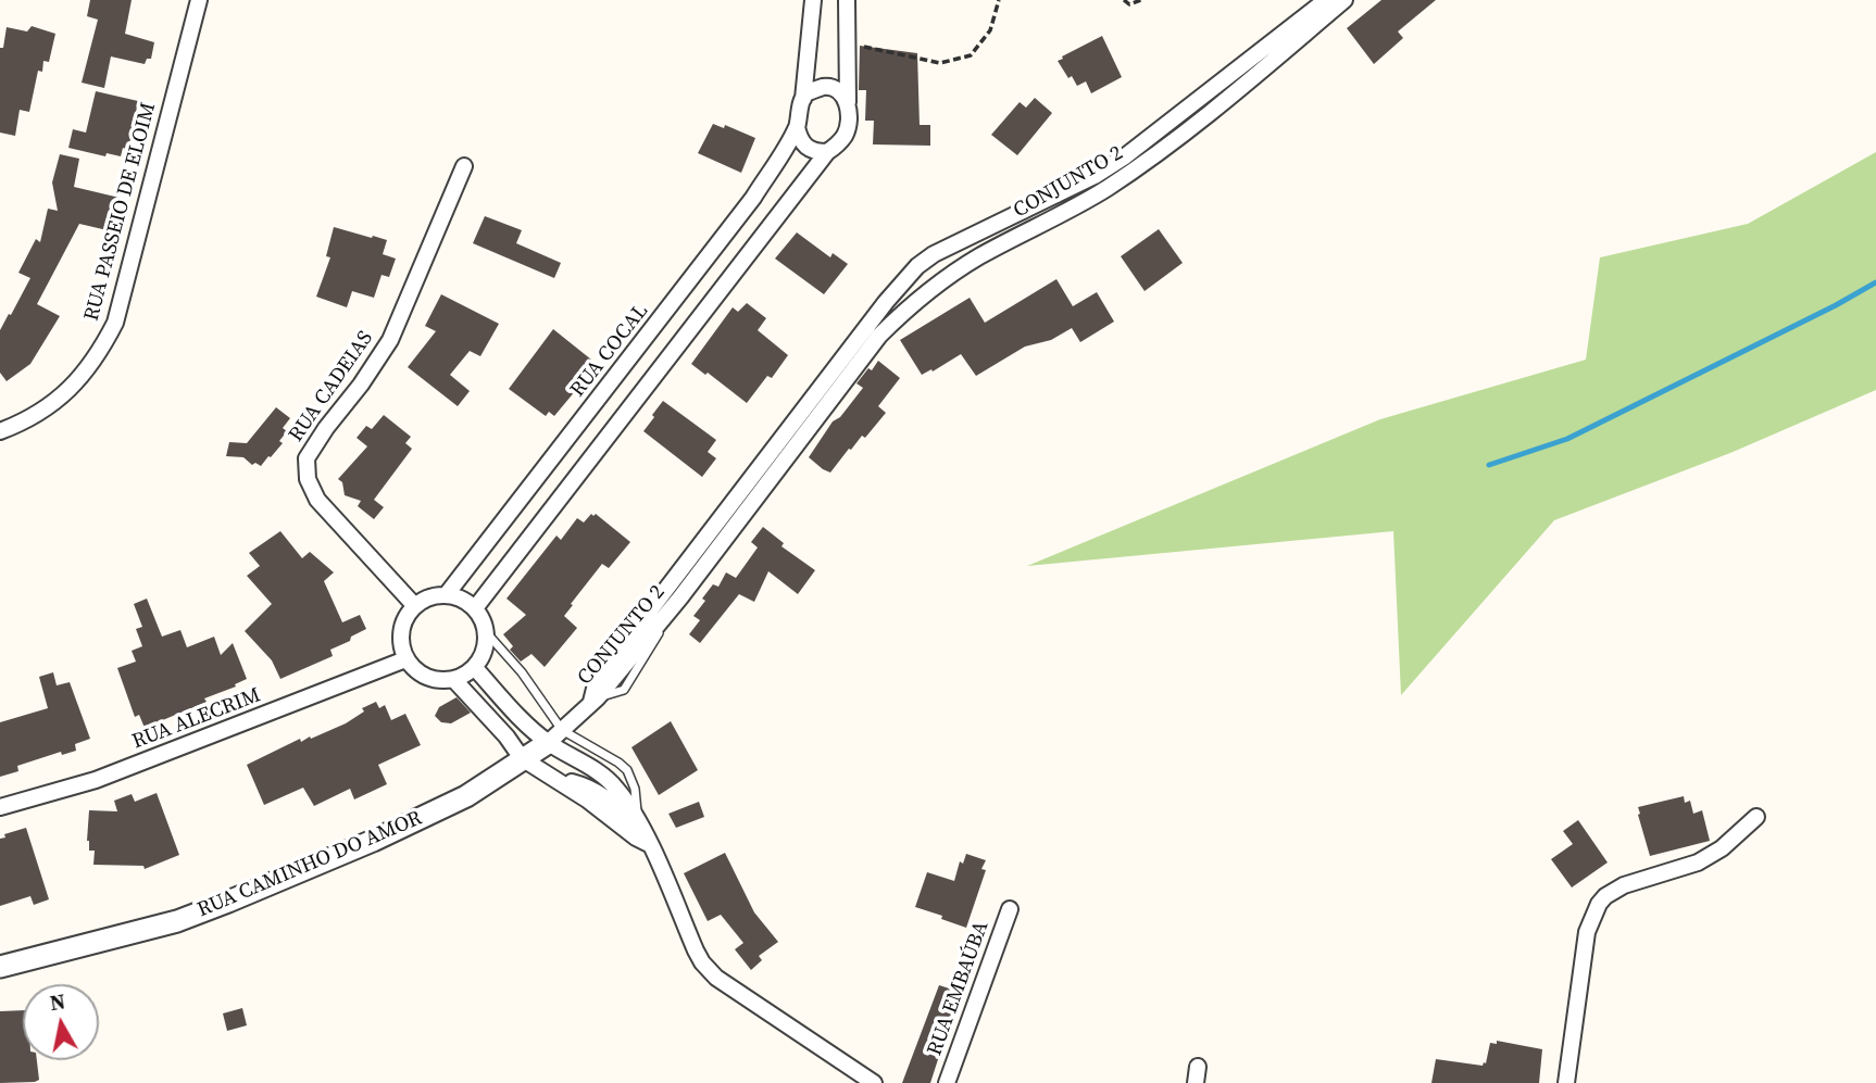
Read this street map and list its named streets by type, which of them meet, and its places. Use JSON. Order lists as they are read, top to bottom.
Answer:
{
  "streets": {
    "street": [
      "CONJUNTO 2",
      "RUA PASSEIO DE ELOIM",
      "RUA COCAL",
      "RUA CADEIAS",
      "RUA ALECRIM",
      "RUA CAMINHO DO AMOR",
      "RUA EMBAÚBA"
    ]
  },
  "crossings": [
    ["CONJUNTO 2", "RUA CAMINHO DO AMOR"],
    ["RUA COCAL", "RUA CADEIAS"],
    ["RUA COCAL", "RUA ALECRIM"],
    ["RUA CADEIAS", "RUA ALECRIM"]
  ],
  "north": "top"
}
